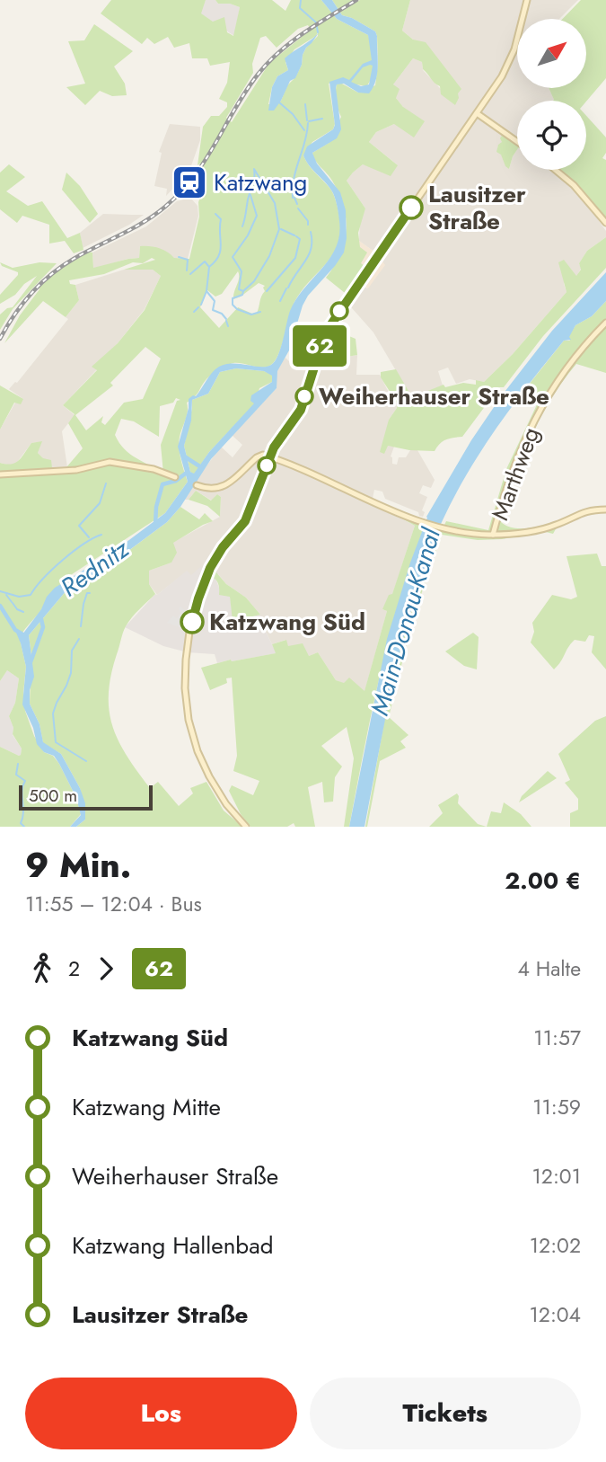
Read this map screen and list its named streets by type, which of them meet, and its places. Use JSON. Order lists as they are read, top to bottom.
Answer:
{
  "streets": {
    "main road": ["Marthweg"]
  },
  "water": ["Rednitz", "Main-Donau-Kanal"],
  "places": {
    "station": ["Katzwang"],
    "other": ["Lausitzer Straße", "Weiherhauser Straße", "Katzwang Süd"]
  },
  "lines": ["bus line 62"],
  "scale_bar": "500 m",
  "north": "top right",
  "page": {
    "on_map": "62",
    "scale": "500 m",
    "heading": ["9 Min.", "11:55 – 12:04 · Bus", "2.00 €"],
    "legs": ["2", "62", "4 Halte"],
    "list": [
      {
        "name": "Katzwang Süd",
        "value": "11:57"
      },
      {
        "name": "Katzwang Mitte",
        "value": "11:59"
      },
      {
        "name": "Weiherhauser Straße",
        "value": "12:01"
      },
      {
        "name": "Katzwang Hallenbad",
        "value": "12:02"
      },
      {
        "name": "Lausitzer Straße",
        "value": "12:04"
      }
    ],
    "buttons": ["Los", "Tickets"]
  }
}
